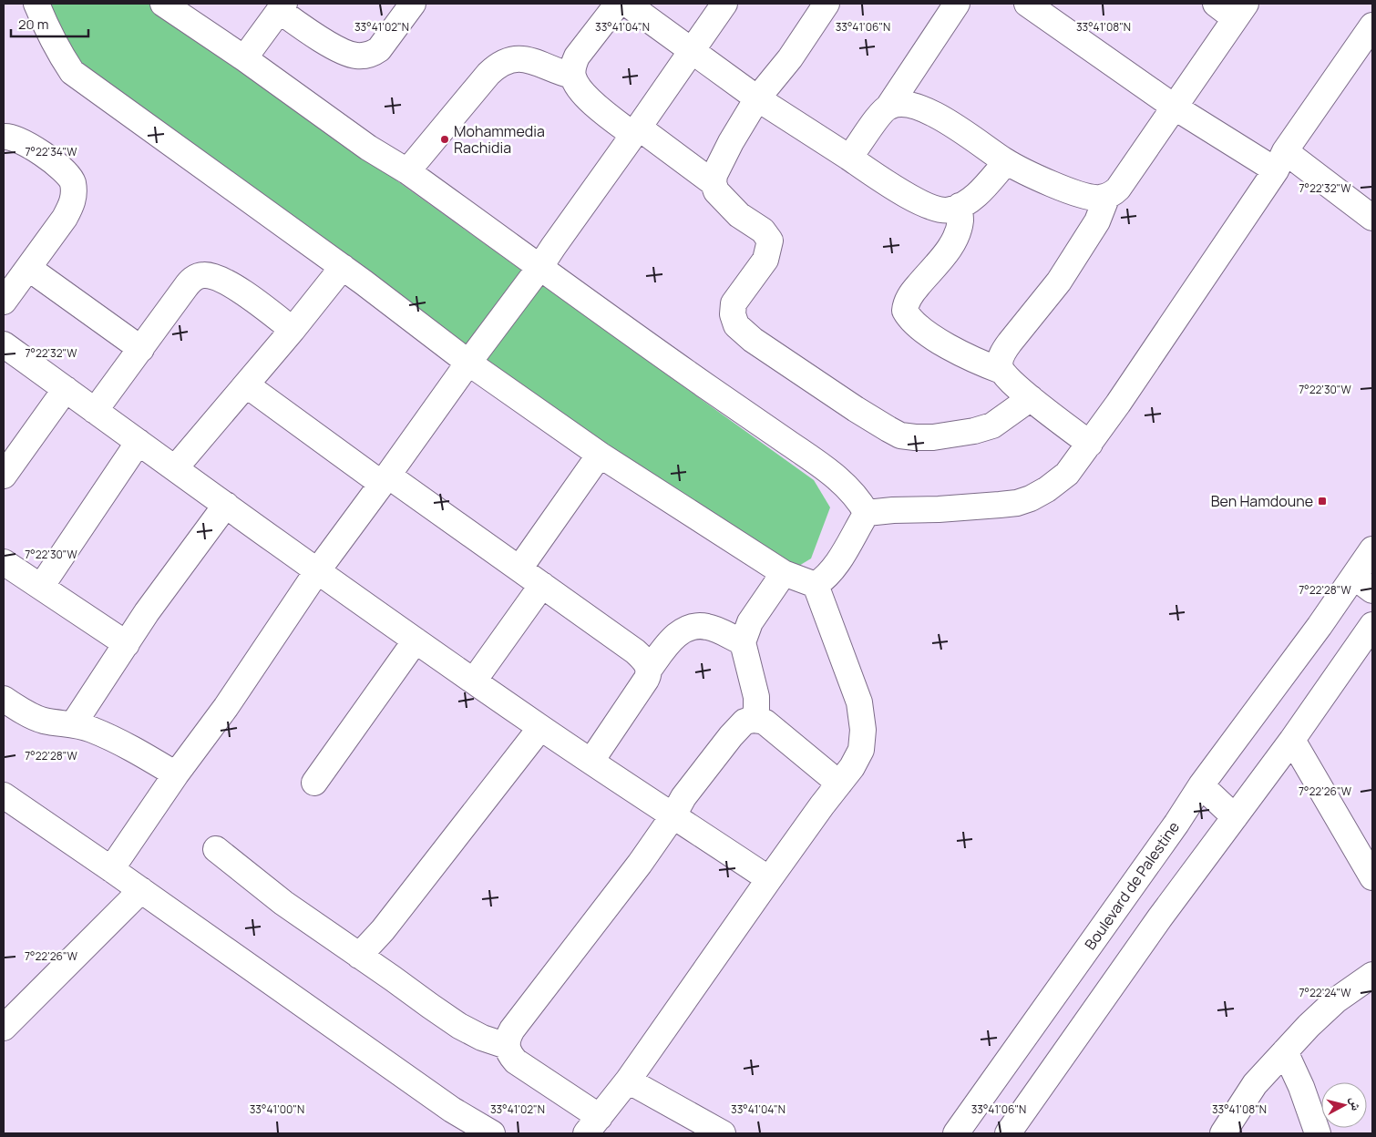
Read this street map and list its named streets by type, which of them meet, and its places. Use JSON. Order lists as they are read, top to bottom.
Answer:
{
  "streets": {
    "street": ["Boulevard de Palestine"]
  },
  "places": {
    "other": ["Mohammedia Rachidia"],
    "transit": ["Ben Hamdoune"]
  },
  "scale_bar": "20 m",
  "north": "right",
  "coordinates": [
    "33°41'02\"N",
    "33°41'04\"N",
    "33°41'06\"N",
    "33°41'08\"N",
    "7°22'34\"W",
    "7°22'32\"W",
    "7°22'30\"W",
    "7°22'28\"W",
    "7°22'26\"W",
    "7°22'24\"W",
    "33°41'00\"N"
  ]
}
